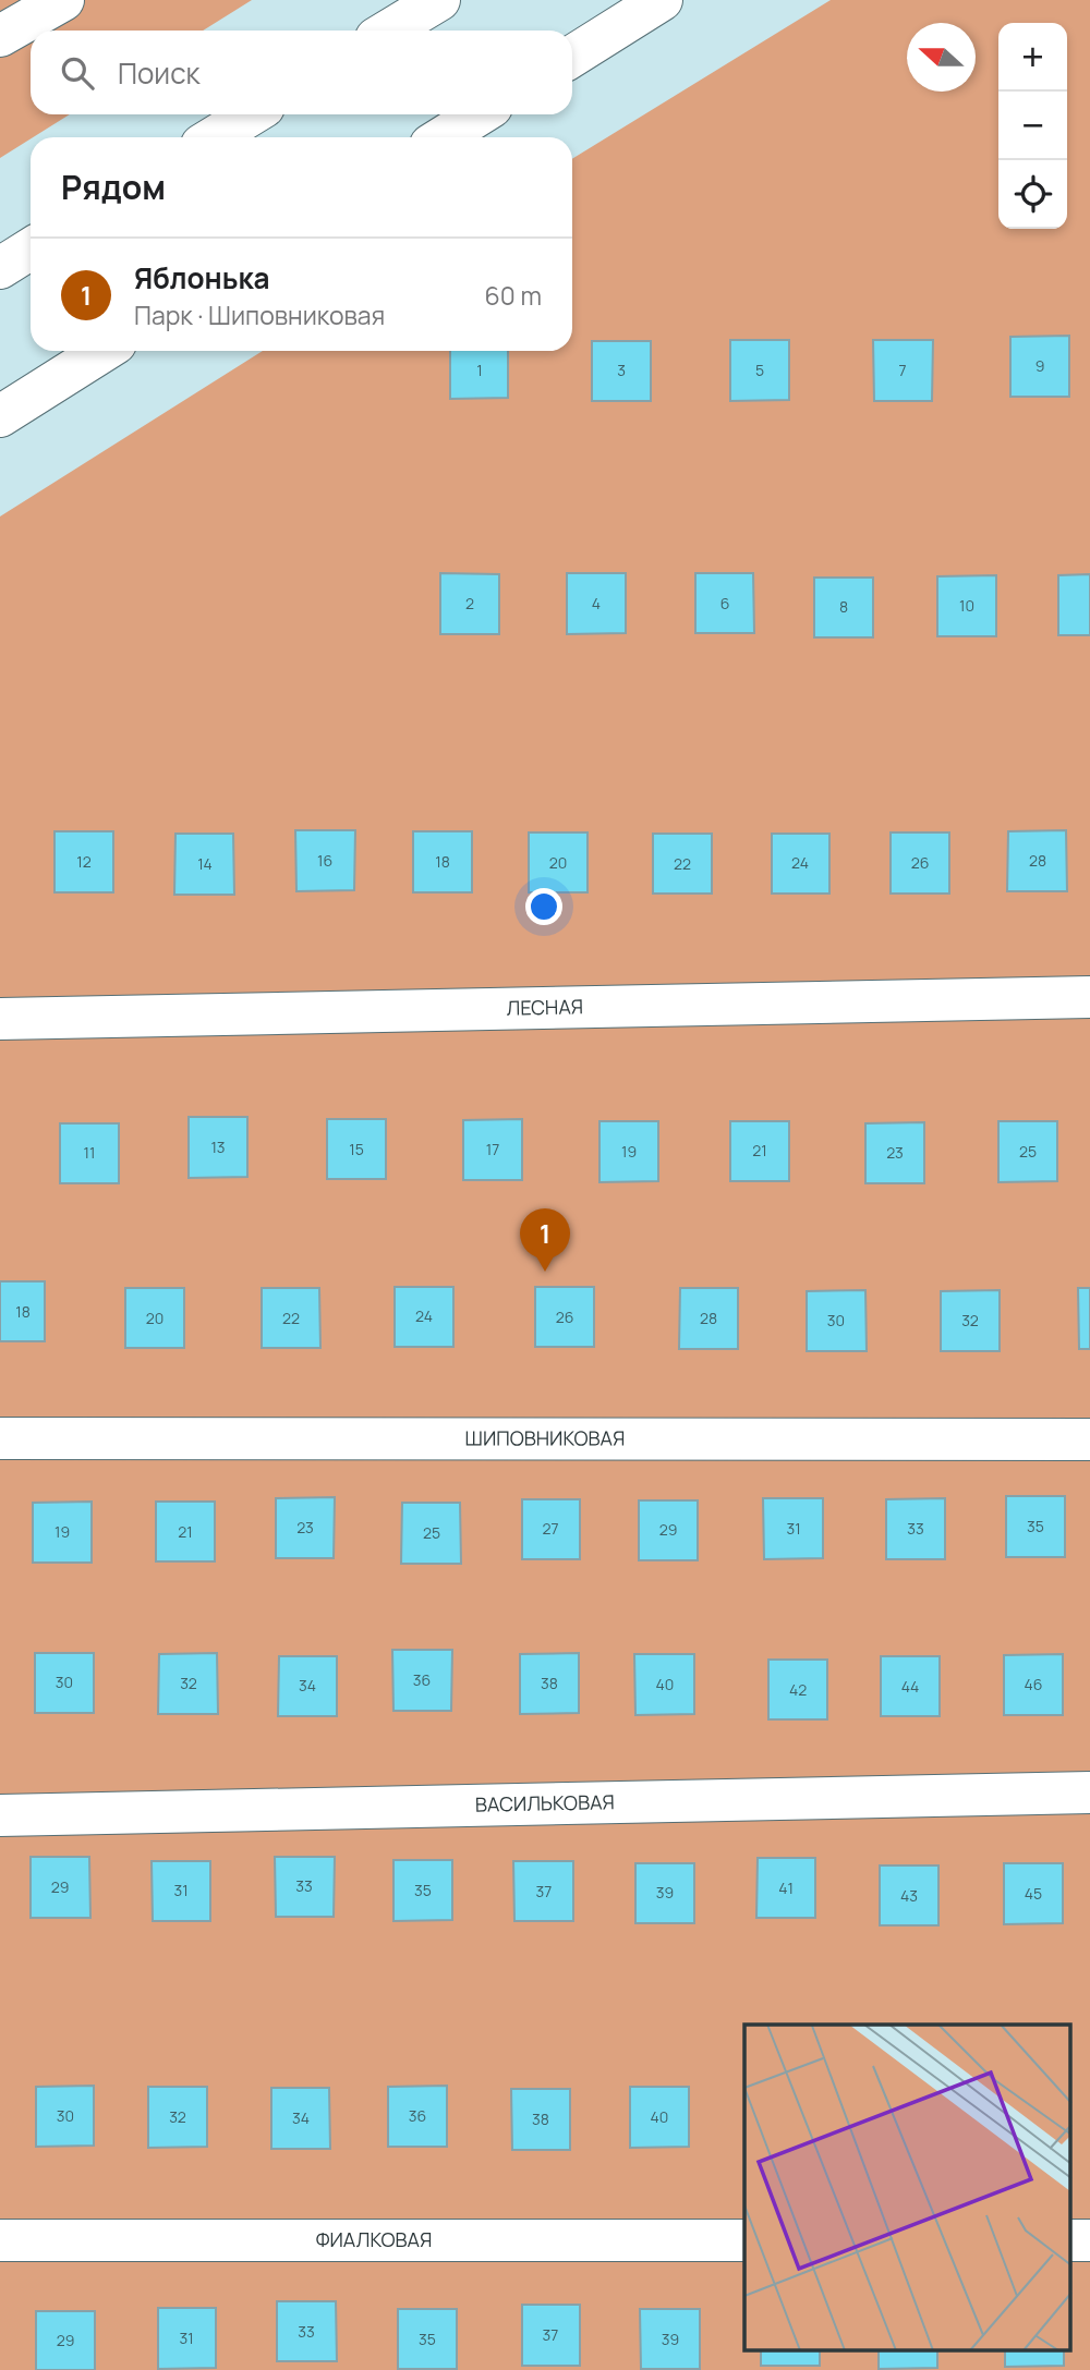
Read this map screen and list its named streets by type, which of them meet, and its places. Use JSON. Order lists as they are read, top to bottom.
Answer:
{
  "streets": {
    "street": [
      "ЛЕСНАЯ",
      "ШИПОВНИКОВАЯ",
      "ВАСИЛЬКОВАЯ",
      "ФИАЛКОВАЯ"
    ]
  },
  "house_numbers": [
    "9",
    "1",
    "3",
    "5",
    "7",
    "2",
    "4",
    "6",
    "10",
    "8",
    "16",
    "28",
    "12",
    "18",
    "20",
    "24",
    "26",
    "14",
    "22",
    "13",
    "15",
    "17",
    "21",
    "19",
    "25",
    "11",
    "23",
    "18",
    "24",
    "26",
    "20",
    "22",
    "28",
    "30",
    "32",
    "35",
    "23",
    "27",
    "31",
    "33",
    "29",
    "19",
    "21",
    "25",
    "36",
    "30",
    "32",
    "38",
    "40",
    "46",
    "34",
    "44",
    "42",
    "33",
    "29",
    "41",
    "31",
    "35",
    "37",
    "39",
    "45",
    "43",
    "30",
    "36",
    "32",
    "40",
    "34",
    "38",
    "33",
    "37",
    "31",
    "35",
    "39",
    "29"
  ],
  "north": "left",
  "page": {
    "map_buttons": ["+", "−"],
    "search": "Поиск",
    "heading": "Рядом",
    "list": [
      {
        "mark": "1",
        "name": "Яблонька",
        "note": "Парк · Шиповниковая",
        "value": "60 m"
      }
    ],
    "pins": "1"
  }
}
